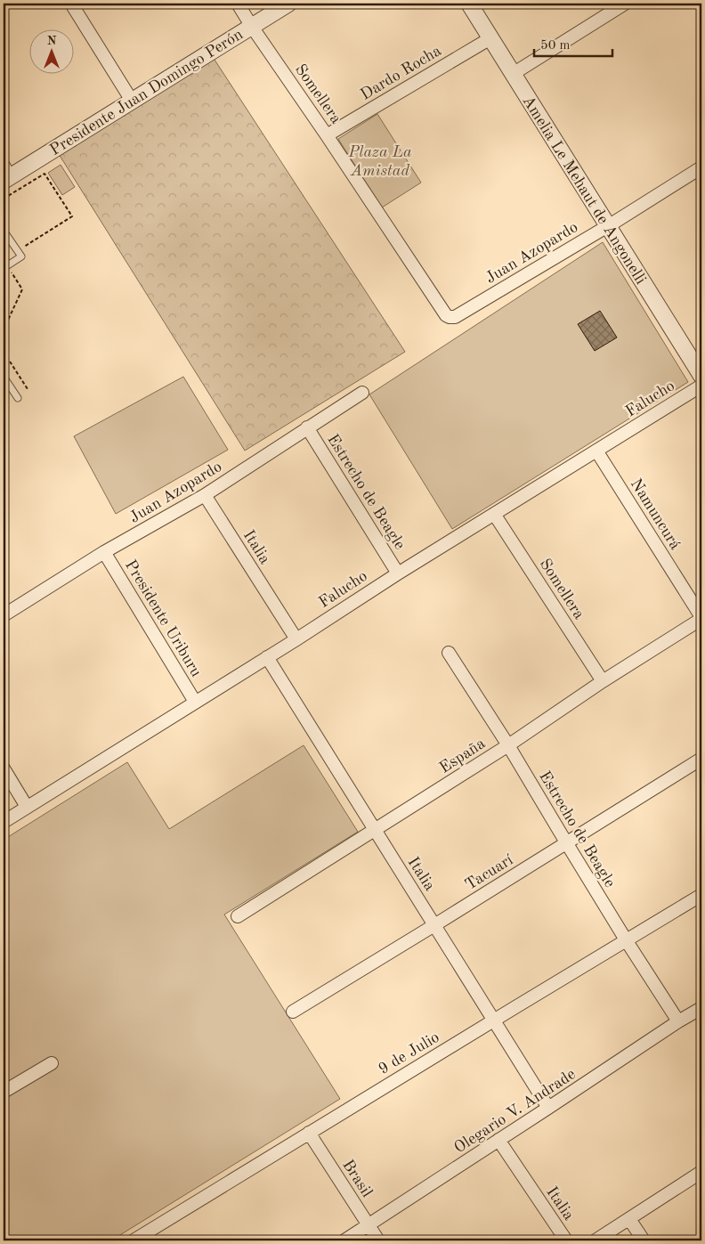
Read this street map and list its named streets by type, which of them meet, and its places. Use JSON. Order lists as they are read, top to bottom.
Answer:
{
  "streets": {
    "street": [
      "Dardo Rocha",
      "Presidente Juan Domingo Perón",
      "Somellera",
      "Amelia Le Mehaut de Angonelli",
      "Juan Azopardo",
      "Falucho",
      "Estrecho de Beagle",
      "Namuncurá",
      "Italia",
      "Presidente Uriburu",
      "España",
      "Tacuarí",
      "9 de Julio",
      "Olegario V. Andrade",
      "Brasil"
    ]
  },
  "crossings": [
    ["Dardo Rocha", "Somellera"],
    ["Dardo Rocha", "Amelia Le Mehaut de Angonelli"],
    ["Presidente Juan Domingo Perón", "Somellera"],
    ["Somellera", "Juan Azopardo"],
    ["Somellera", "Falucho"],
    ["Somellera", "España"],
    ["Amelia Le Mehaut de Angonelli", "Juan Azopardo"],
    ["Juan Azopardo", "Estrecho de Beagle"],
    ["Juan Azopardo", "Italia"],
    ["Juan Azopardo", "Presidente Uriburu"],
    ["Falucho", "Estrecho de Beagle"],
    ["Falucho", "Namuncurá"],
    ["Falucho", "Italia"],
    ["Falucho", "Presidente Uriburu"],
    ["Estrecho de Beagle", "España"],
    ["Estrecho de Beagle", "Tacuarí"],
    ["Estrecho de Beagle", "9 de Julio"],
    ["Estrecho de Beagle", "Olegario V. Andrade"],
    ["Namuncurá", "España"],
    ["Italia", "España"],
    ["Italia", "Tacuarí"],
    ["Italia", "9 de Julio"],
    ["Italia", "Olegario V. Andrade"],
    ["9 de Julio", "Brasil"],
    ["Olegario V. Andrade", "Brasil"]
  ],
  "parks": ["Plaza La Amistad"],
  "scale_bar": "50 m",
  "north": "top"
}
